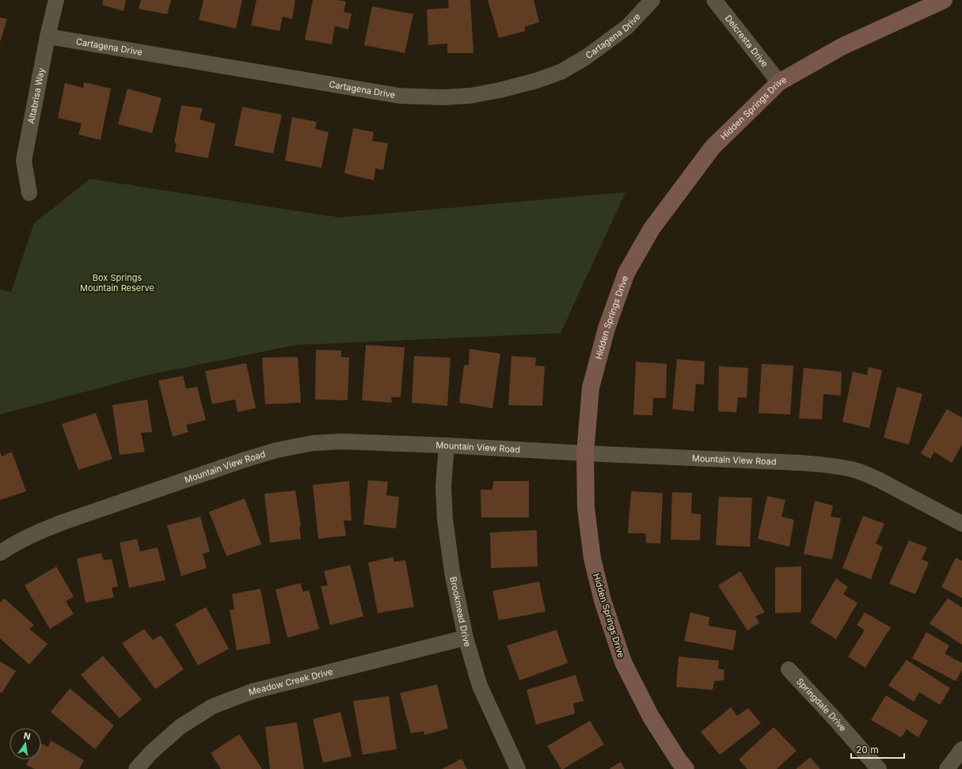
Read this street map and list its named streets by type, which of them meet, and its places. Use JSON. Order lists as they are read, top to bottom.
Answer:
{
  "streets": {
    "street": [
      "Cartagena Drive",
      "Delcresta Drive",
      "Altabrisa Way",
      "Hidden Springs Drive",
      "Mountain View Road",
      "Brookmead Drive",
      "Meadow Creek Drive",
      "Springdale Drive"
    ]
  },
  "crossings": [
    ["Cartagena Drive", "Altabrisa Way"],
    ["Delcresta Drive", "Hidden Springs Drive"],
    ["Hidden Springs Drive", "Mountain View Road"],
    ["Mountain View Road", "Brookmead Drive"],
    ["Brookmead Drive", "Meadow Creek Drive"]
  ],
  "parks": ["Box Springs Mountain Reserve"],
  "scale_bar": "20 m",
  "north": "top"
}
